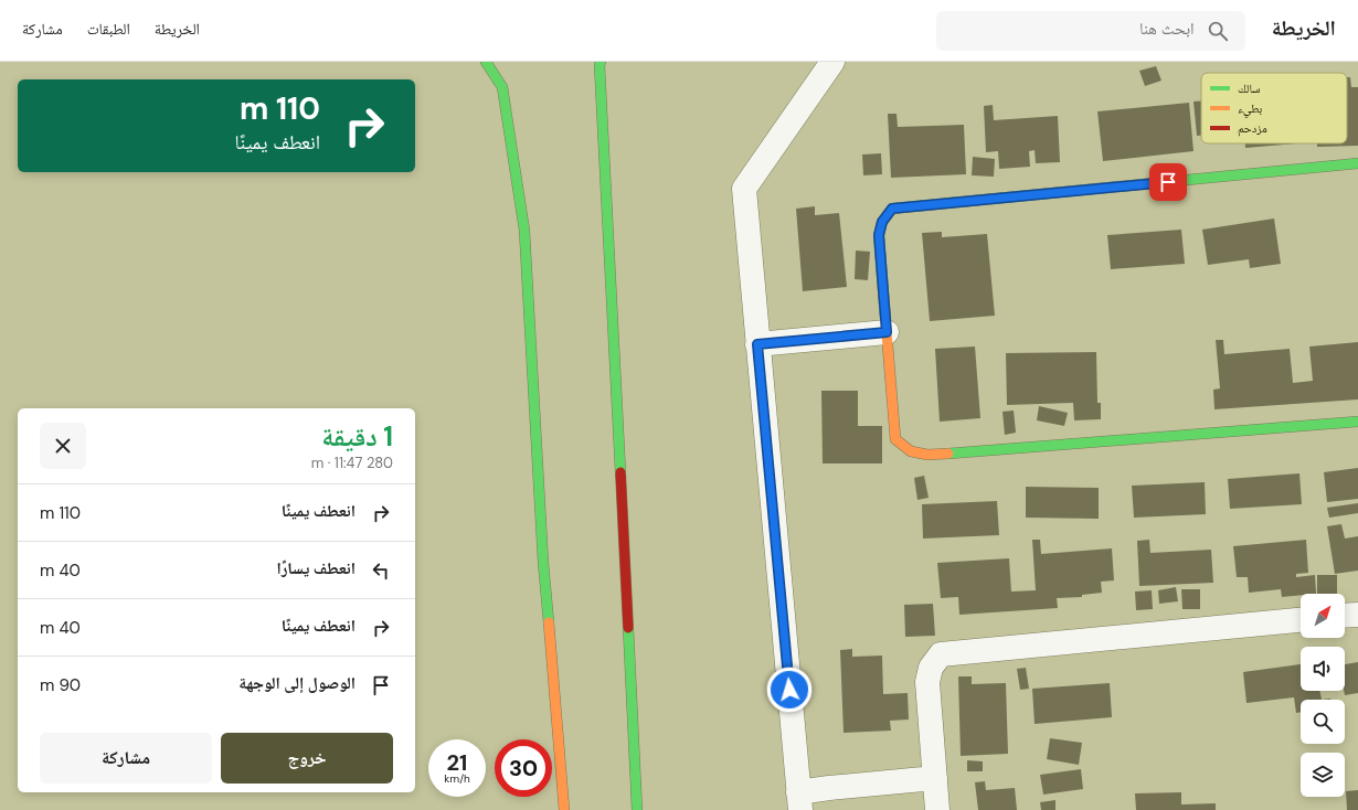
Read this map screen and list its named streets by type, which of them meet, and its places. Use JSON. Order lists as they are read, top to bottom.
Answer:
{
  "legend": ["سالك", "بطيء", "مزدحم"],
  "north": "top right",
  "page": {
    "header": "الخريطة",
    "search": "ابحث هنا",
    "nav": ["الخريطة", "الطبقات", "مشاركة"],
    "turn": ["110 m", "انعطف يمينًا"],
    "heading": ["1 دقيقة", "280 m · 11:47"],
    "list": [
      {
        "name": "انعطف يمينًا",
        "value": "110 m"
      },
      {
        "name": "انعطف يسارًا",
        "value": "40 m"
      },
      {
        "name": "انعطف يمينًا",
        "value": "40 m"
      },
      {
        "name": "الوصول إلى الوجهة",
        "value": "90 m"
      }
    ],
    "buttons": ["خروج", "مشاركة"],
    "speed": "21 km/h",
    "limit": "30"
  }
}
